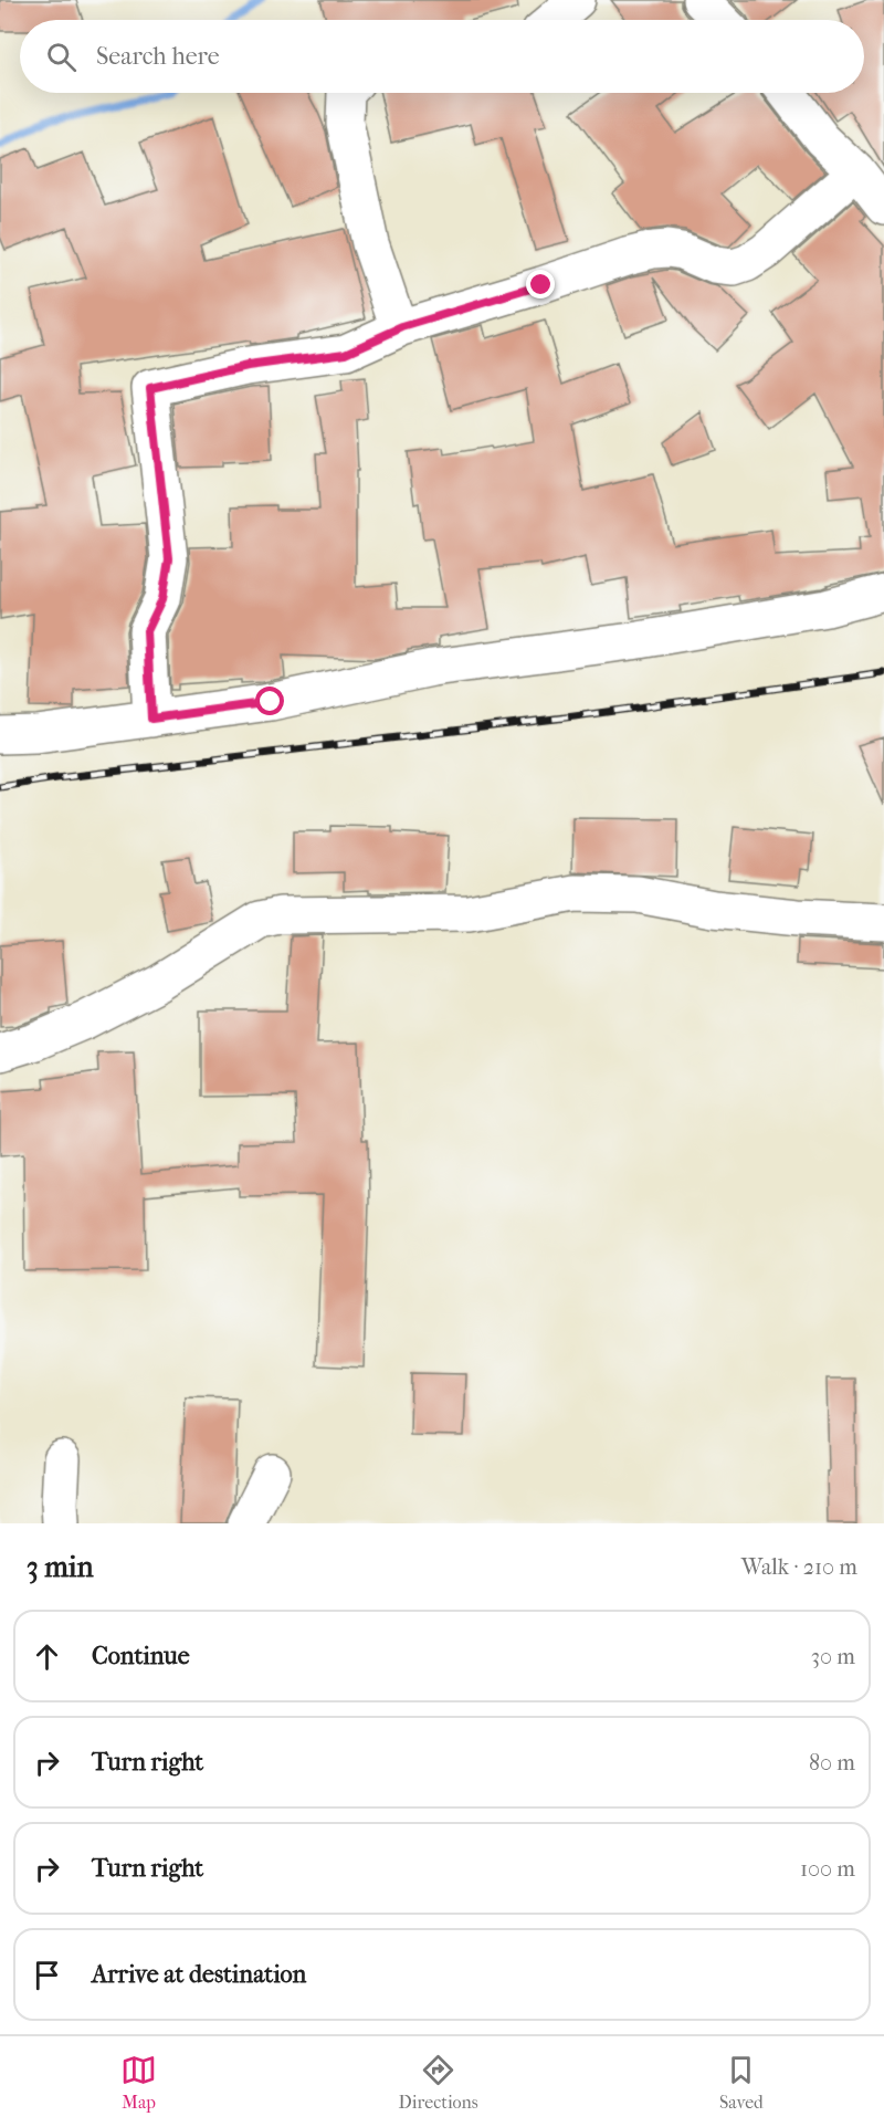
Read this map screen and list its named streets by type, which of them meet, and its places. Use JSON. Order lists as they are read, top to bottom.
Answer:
{
  "page": {
    "search": "Search here",
    "heading": ["3 min", "Walk · 210 m"],
    "list": [
      ["Continue", "30 m"],
      ["Turn right", "80 m"],
      ["Turn right", "100 m"],
      "Arrive at destination"
    ],
    "nav": ["Map", "Directions", "Saved"]
  }
}
